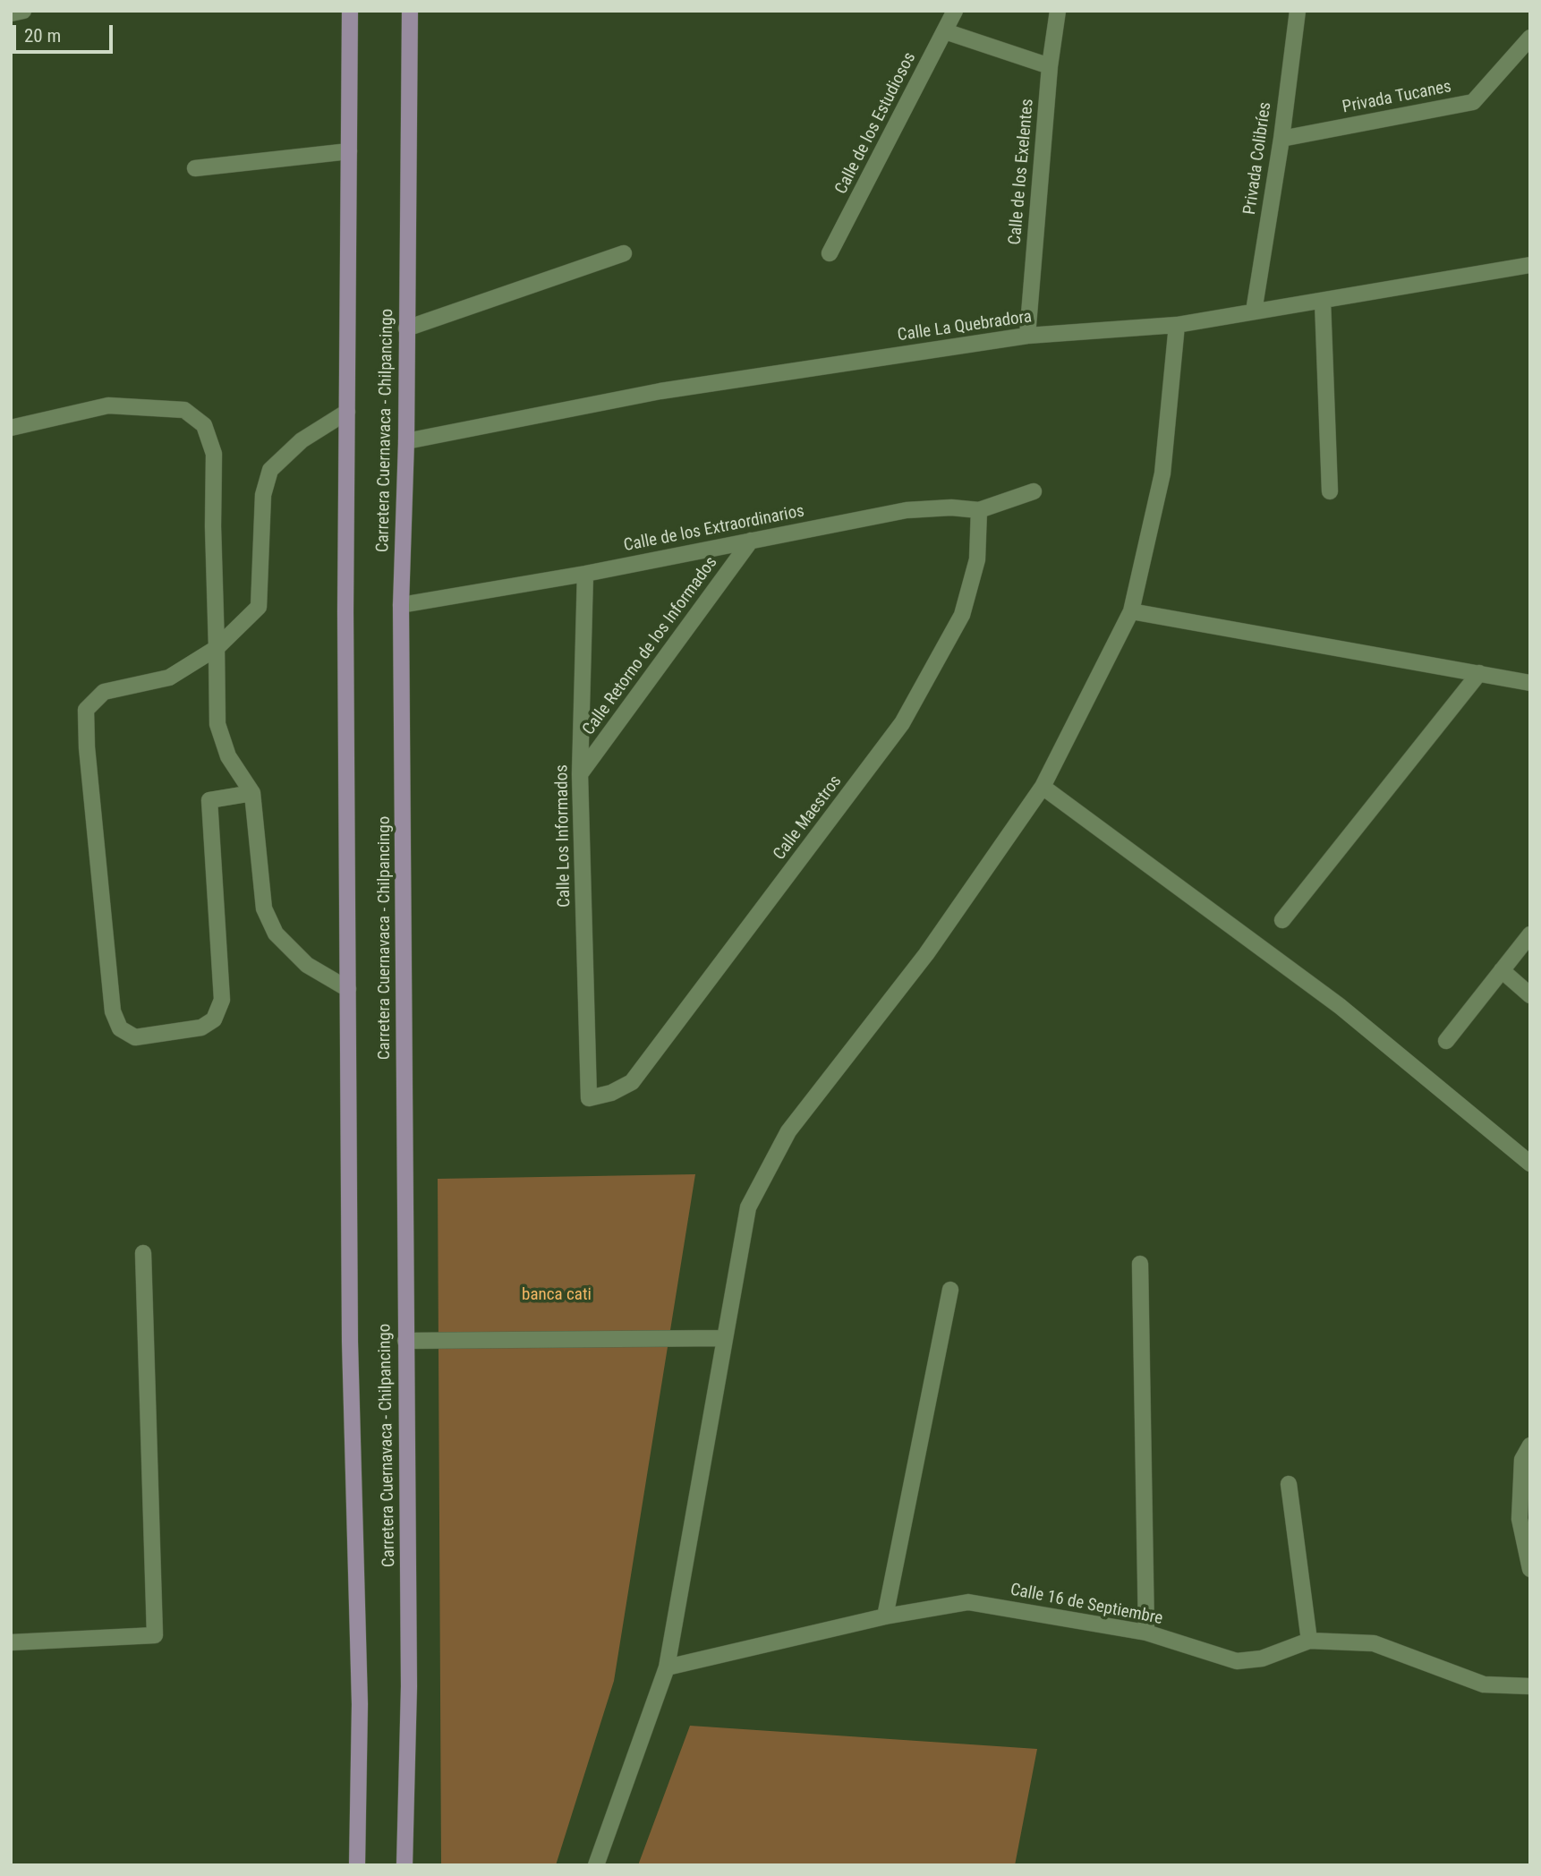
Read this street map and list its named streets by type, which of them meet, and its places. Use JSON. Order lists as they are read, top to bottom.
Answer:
{
  "streets": {
    "main road": ["Carretera Cuernavaca - Chilpancingo"],
    "street": [
      "Privada Tucanes",
      "Calle de los Estudiosos",
      "Privada Colibríes",
      "Calle de los Exelentes",
      "Calle La Quebradora",
      "Calle de los Extraordinarios",
      "Calle Retorno de los Informados",
      "Calle Maestros",
      "Calle Los Informados",
      "Calle 16 de Septiembre"
    ]
  },
  "crossings": [
    ["Privada Tucanes", "Privada Colibríes"],
    ["Privada Colibríes", "Calle La Quebradora"],
    ["Calle de los Exelentes", "Calle La Quebradora"],
    ["Calle La Quebradora", "Carretera Cuernavaca - Chilpancingo"],
    ["Carretera Cuernavaca - Chilpancingo", "Calle de los Extraordinarios"],
    ["Calle de los Extraordinarios", "Calle Retorno de los Informados"],
    ["Calle de los Extraordinarios", "Calle Maestros"],
    ["Calle de los Extraordinarios", "Calle Los Informados"],
    ["Calle Retorno de los Informados", "Calle Los Informados"],
    ["Calle Maestros", "Calle Los Informados"]
  ],
  "parks": ["banca cati"],
  "scale_bar": "20 m"
}
